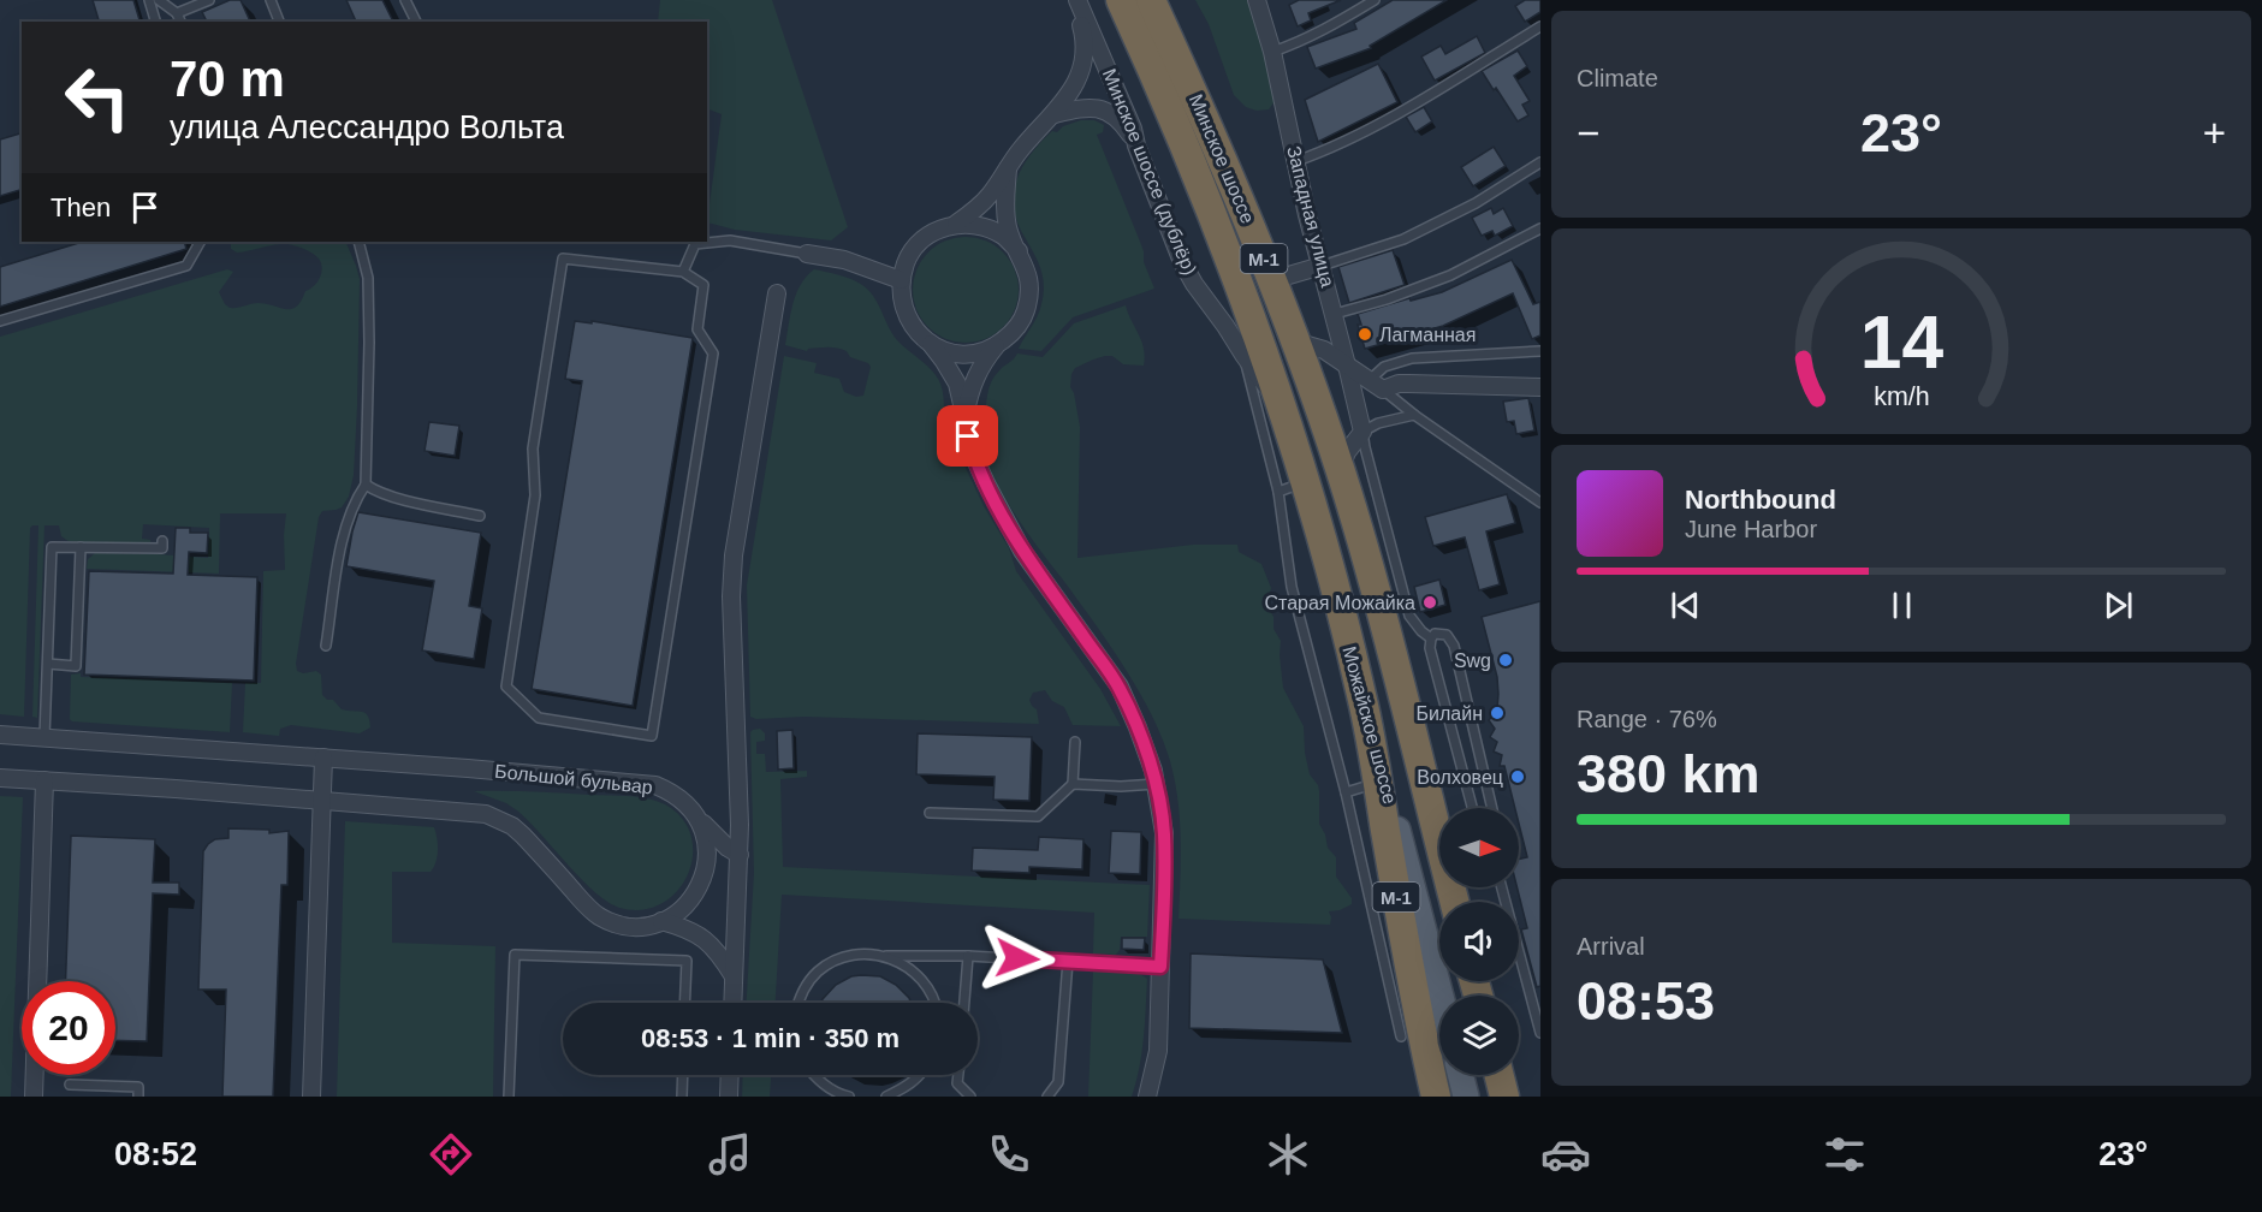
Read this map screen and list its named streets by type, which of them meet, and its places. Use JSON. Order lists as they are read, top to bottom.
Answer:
{
  "streets": {
    "highway": ["Минское шоссе", "М-1", "Можайское шоссе"],
    "street": ["Минское шоссе (дублёр)", "Западная улица", "Большой бульвар"]
  },
  "crossings": [
    ["Минское шоссе", "Минское шоссе (дублёр)"],
    ["Минское шоссе", "Можайское шоссе"],
    ["Минское шоссе (дублёр)", "Можайское шоссе"],
    ["М-1", "Можайское шоссе"]
  ],
  "places": [
    "Лагманная",
    "Старая Можайка",
    "Swg",
    "Билайн",
    "Волховец"
  ],
  "north": "right",
  "page": {
    "tile": [
      "Climate",
      ["Range · 76%", "380 km"],
      ["Arrival", "08:53"]
    ],
    "turn": ["70 m", "улица Алессандро Вольта"],
    "heat": ["−", "23°", "+"],
    "then": "Then",
    "song": ["Northbound", "June Harbor"],
    "limit": "20",
    "trip": "08:53 · 1 min · 350 m",
    "tabs": ["08:52", "23°"],
    "gauge": ["14", "km/h"]
  }
}
